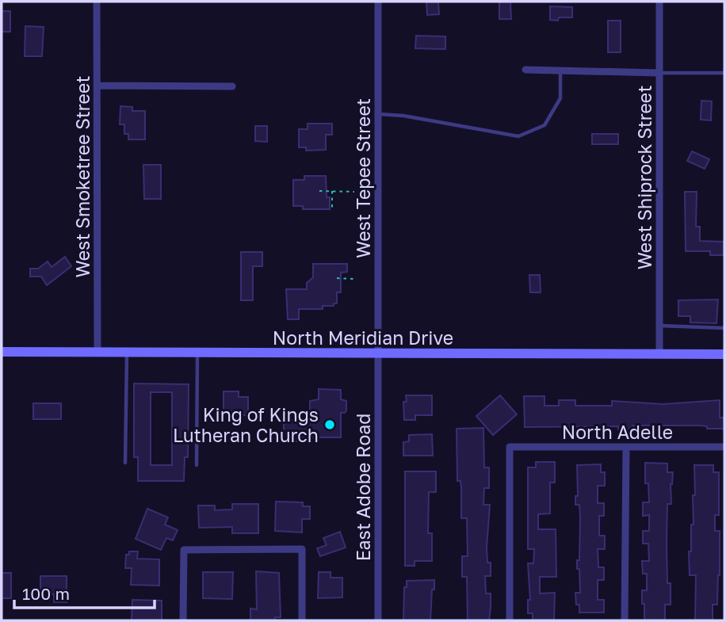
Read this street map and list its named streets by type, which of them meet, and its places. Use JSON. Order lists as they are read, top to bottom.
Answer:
{
  "streets": {
    "street": [
      "West Smoketree Street",
      "West Shiprock Street",
      "West Tepee Street",
      "North Meridian Drive",
      "North Adelle",
      "East Adobe Road"
    ]
  },
  "crossings": [
    ["West Smoketree Street", "North Meridian Drive"],
    ["West Shiprock Street", "North Meridian Drive"],
    ["West Tepee Street", "North Meridian Drive"],
    ["West Tepee Street", "East Adobe Road"],
    ["North Meridian Drive", "East Adobe Road"]
  ],
  "places": ["King of Kings Lutheran Church"],
  "scale_bar": "100 m"
}
